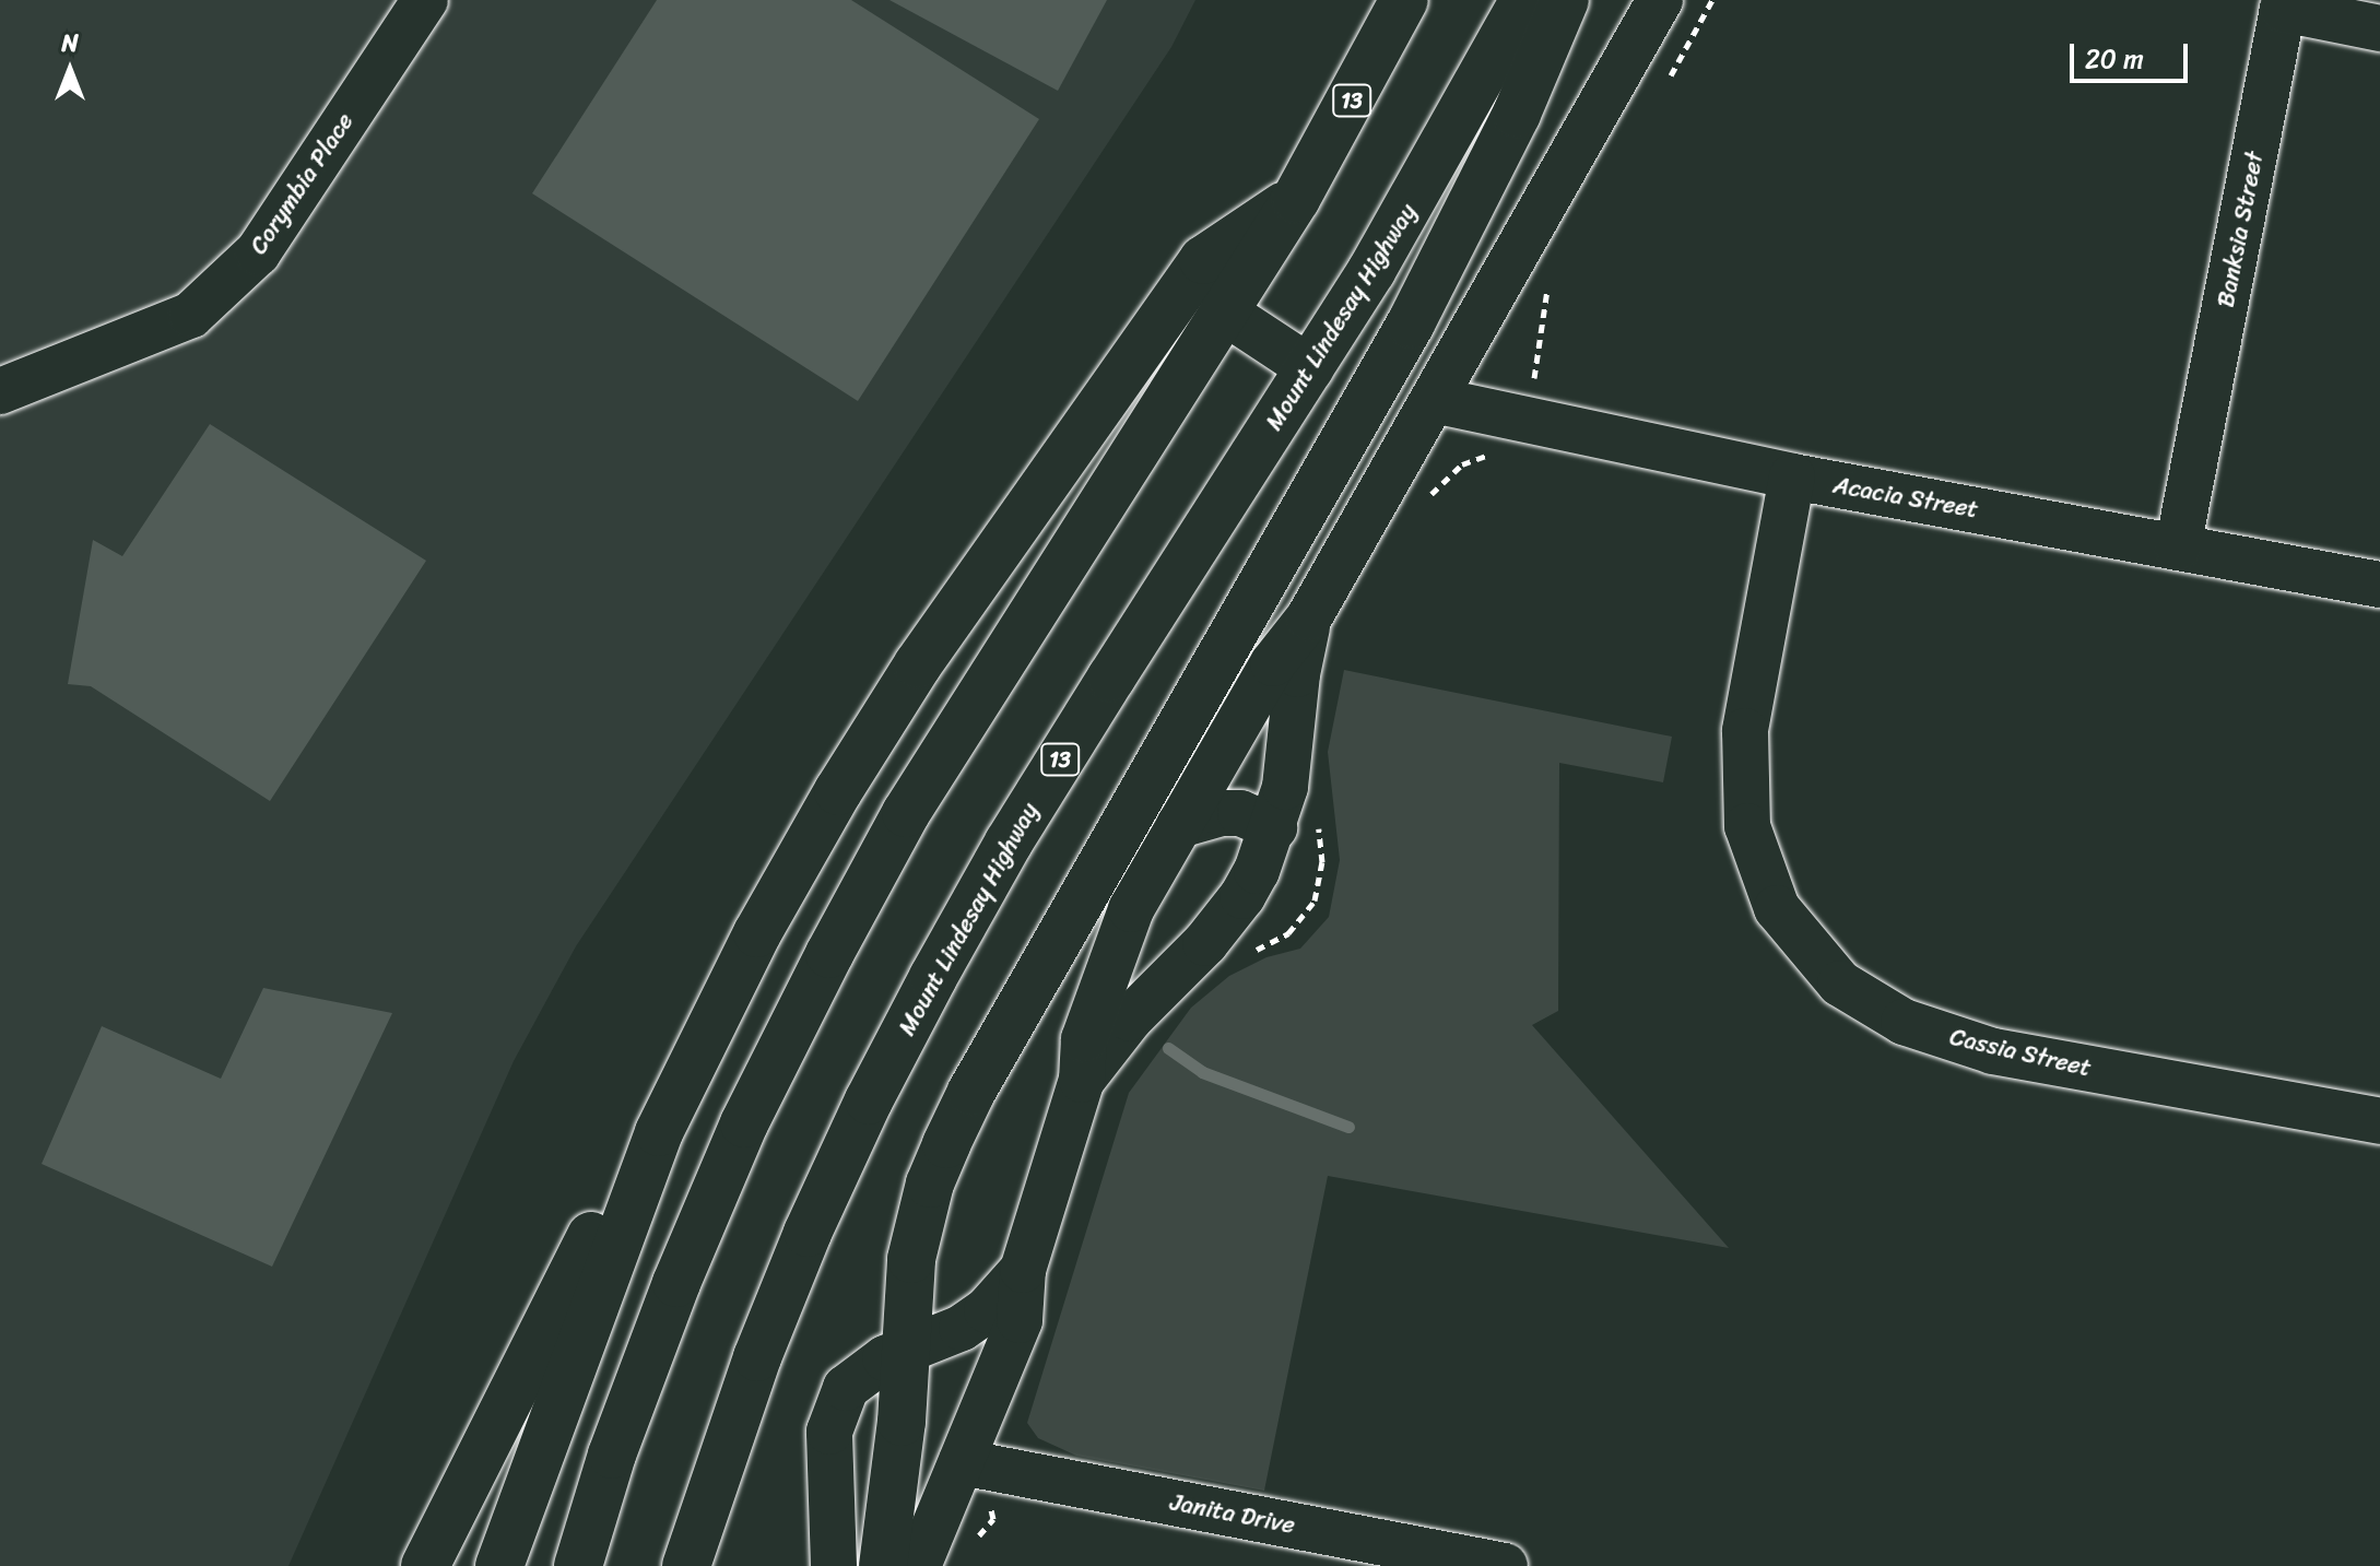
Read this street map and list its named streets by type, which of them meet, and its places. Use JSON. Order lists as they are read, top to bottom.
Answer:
{
  "streets": {
    "highway": ["13", "Mount Lindesay Highway"],
    "street": [
      "Corymbia Place",
      "Banksia Street",
      "Acacia Street",
      "Cassia Street",
      "Janita Drive"
    ]
  },
  "crossings": [
    ["Banksia Street", "Acacia Street"],
    ["Acacia Street", "Cassia Street"]
  ],
  "scale_bar": "20 m",
  "north": "top"
}
